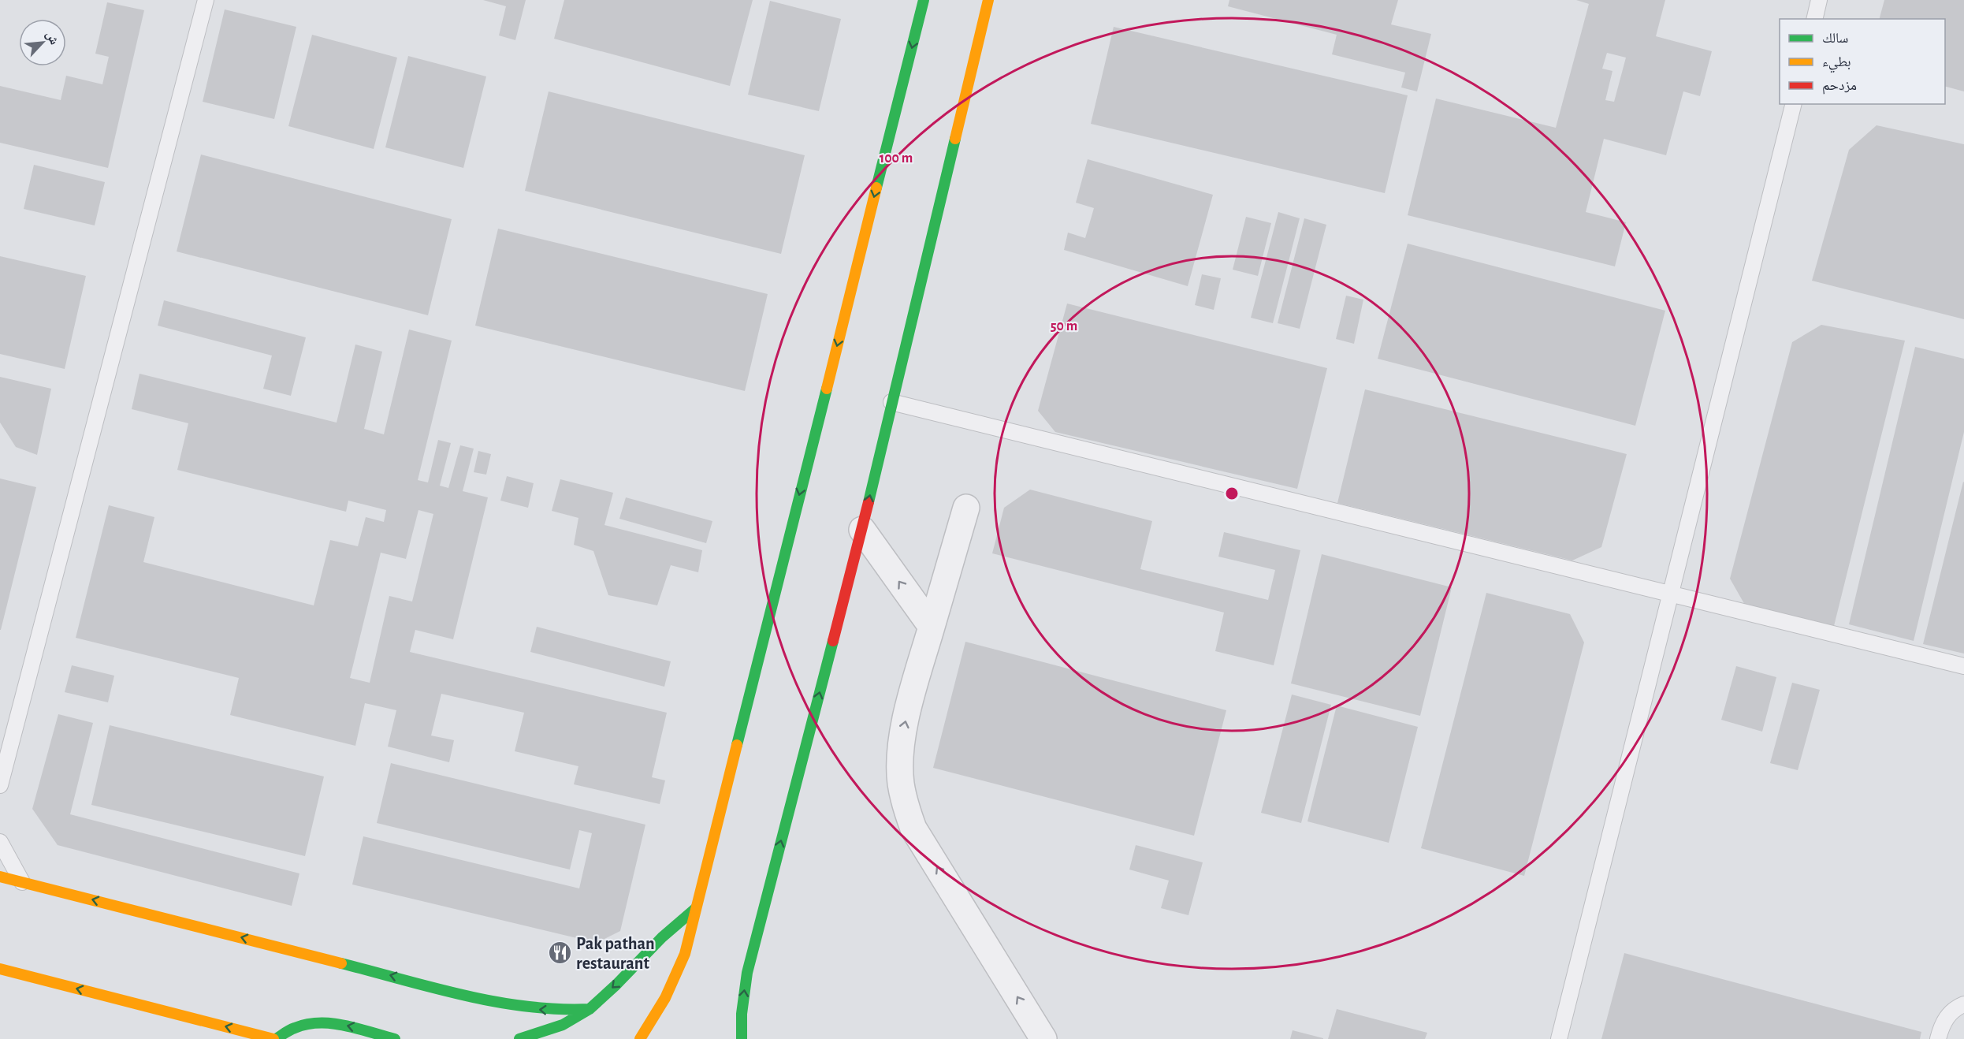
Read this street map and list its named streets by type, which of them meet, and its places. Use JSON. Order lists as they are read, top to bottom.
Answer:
{
  "places": {
    "restaurant": ["Pak pathan restaurant"]
  },
  "legend": ["سالك", "بطيء", "مزدحم"],
  "north": "top right",
  "rings": ["100 m", "50 m"]
}
